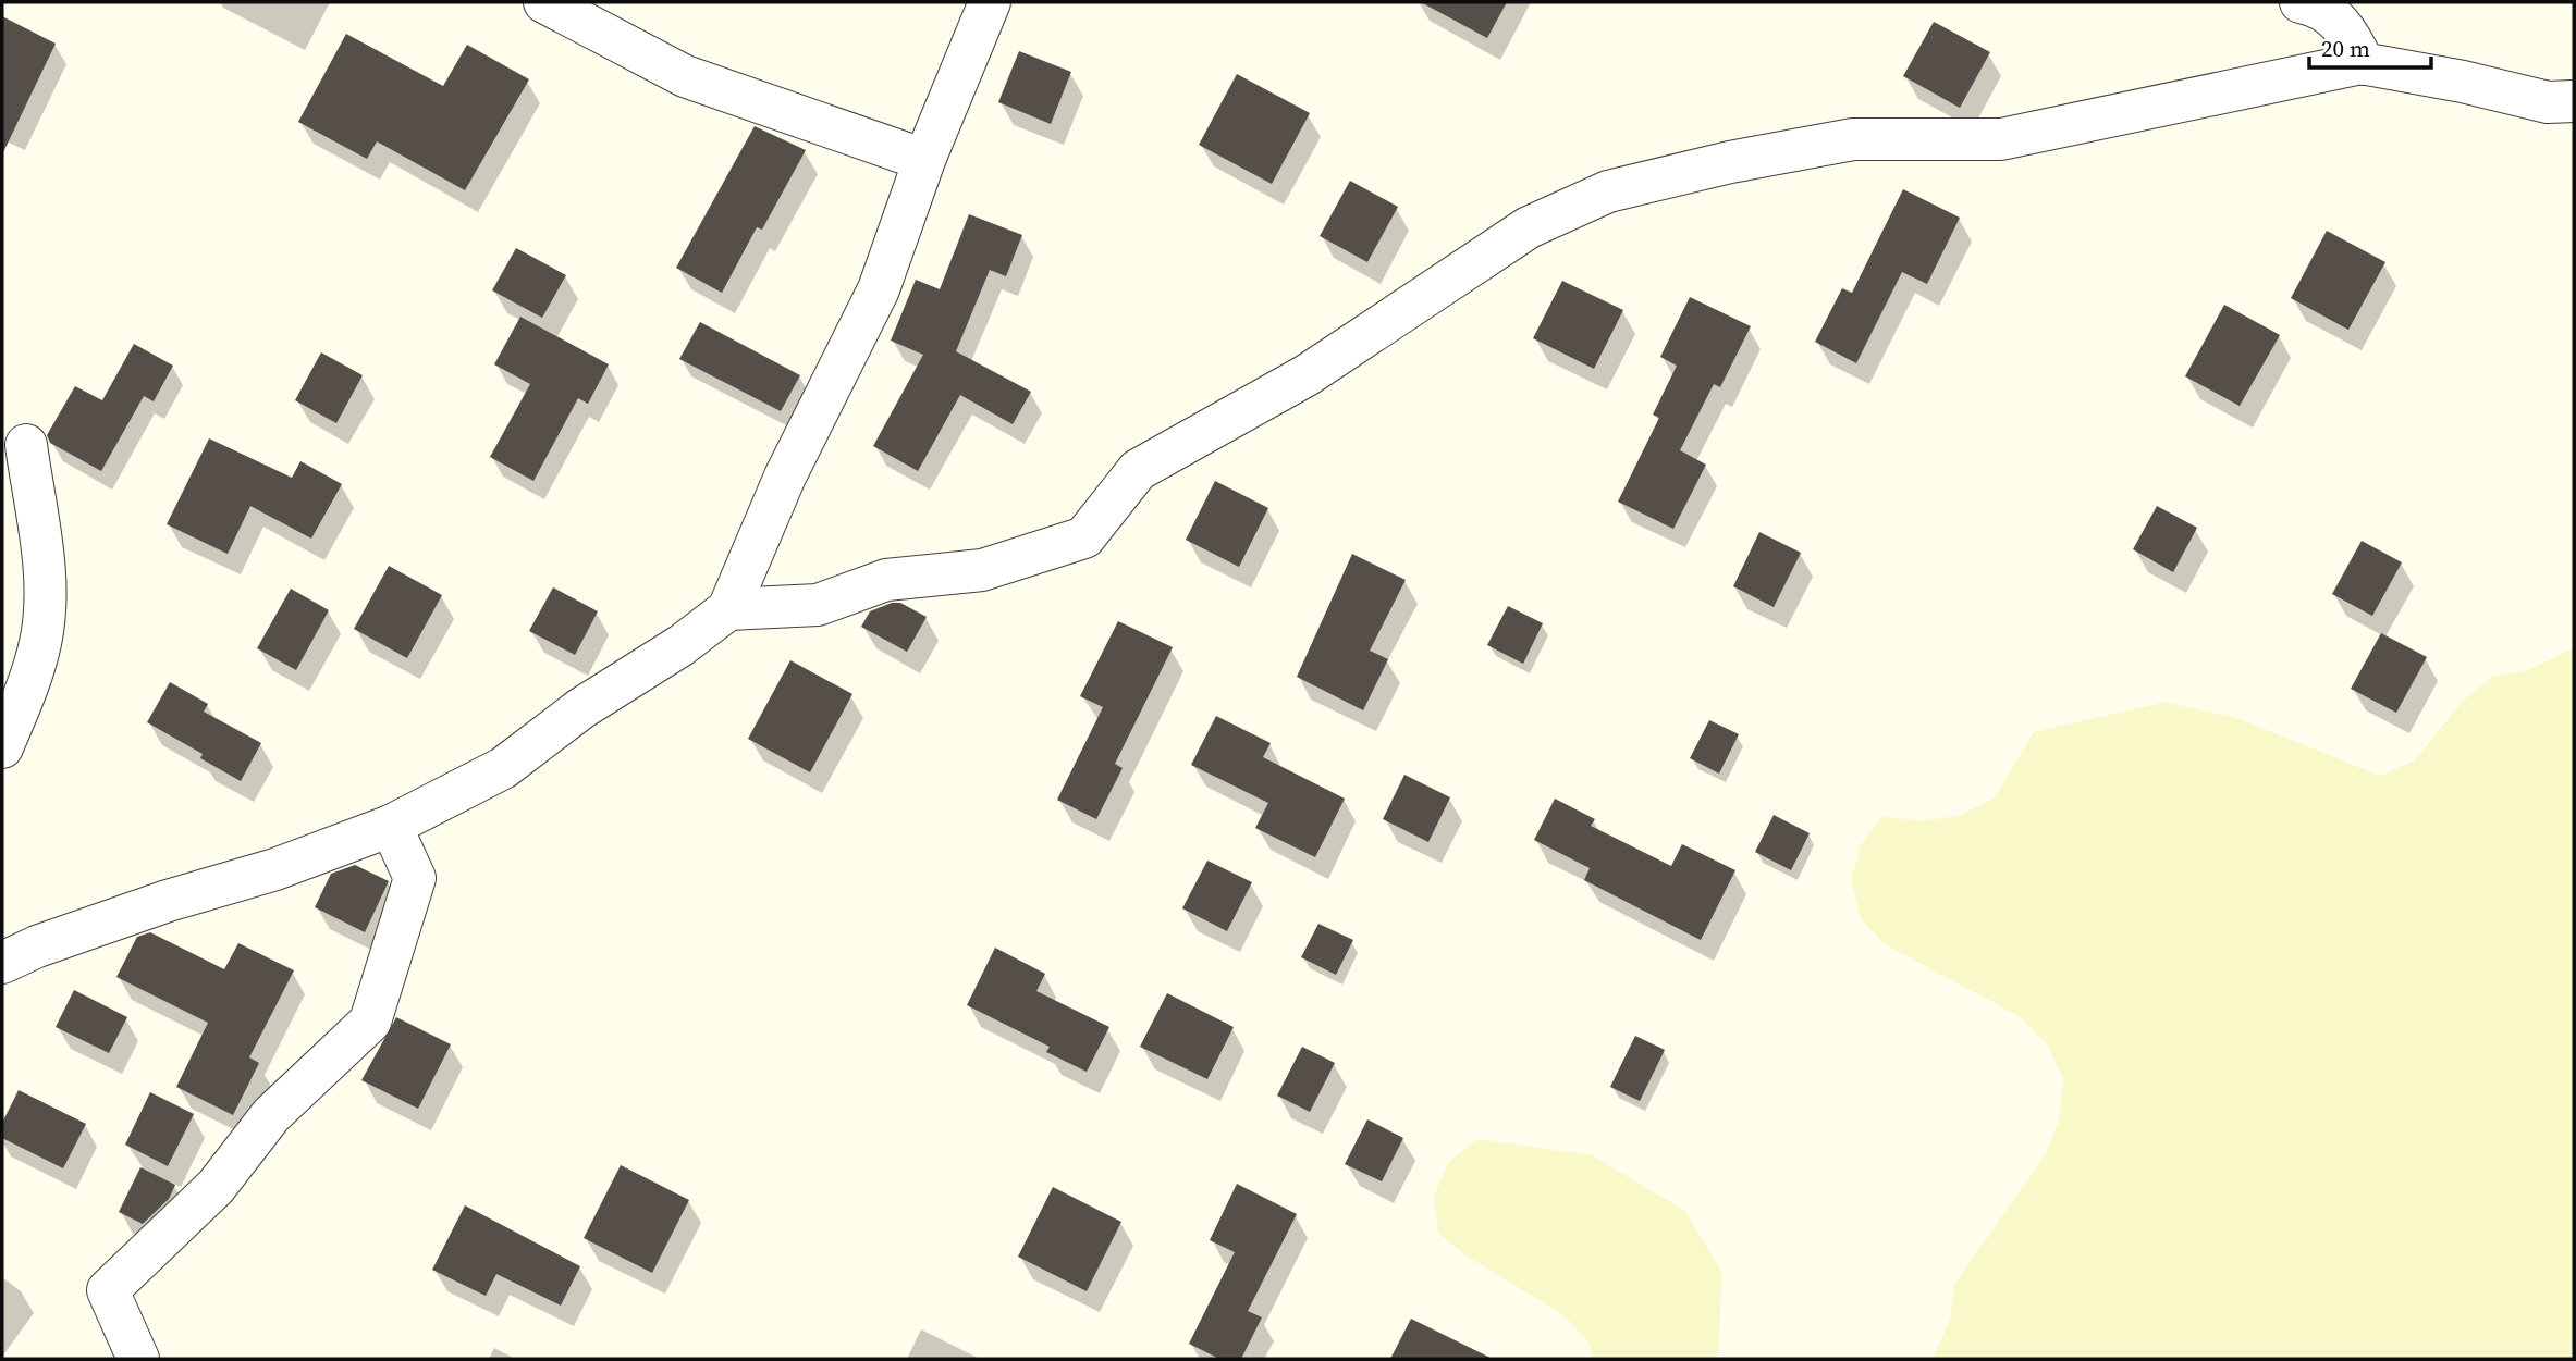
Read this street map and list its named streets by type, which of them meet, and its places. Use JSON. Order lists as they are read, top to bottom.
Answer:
{
  "scale_bar": "20 m"
}
